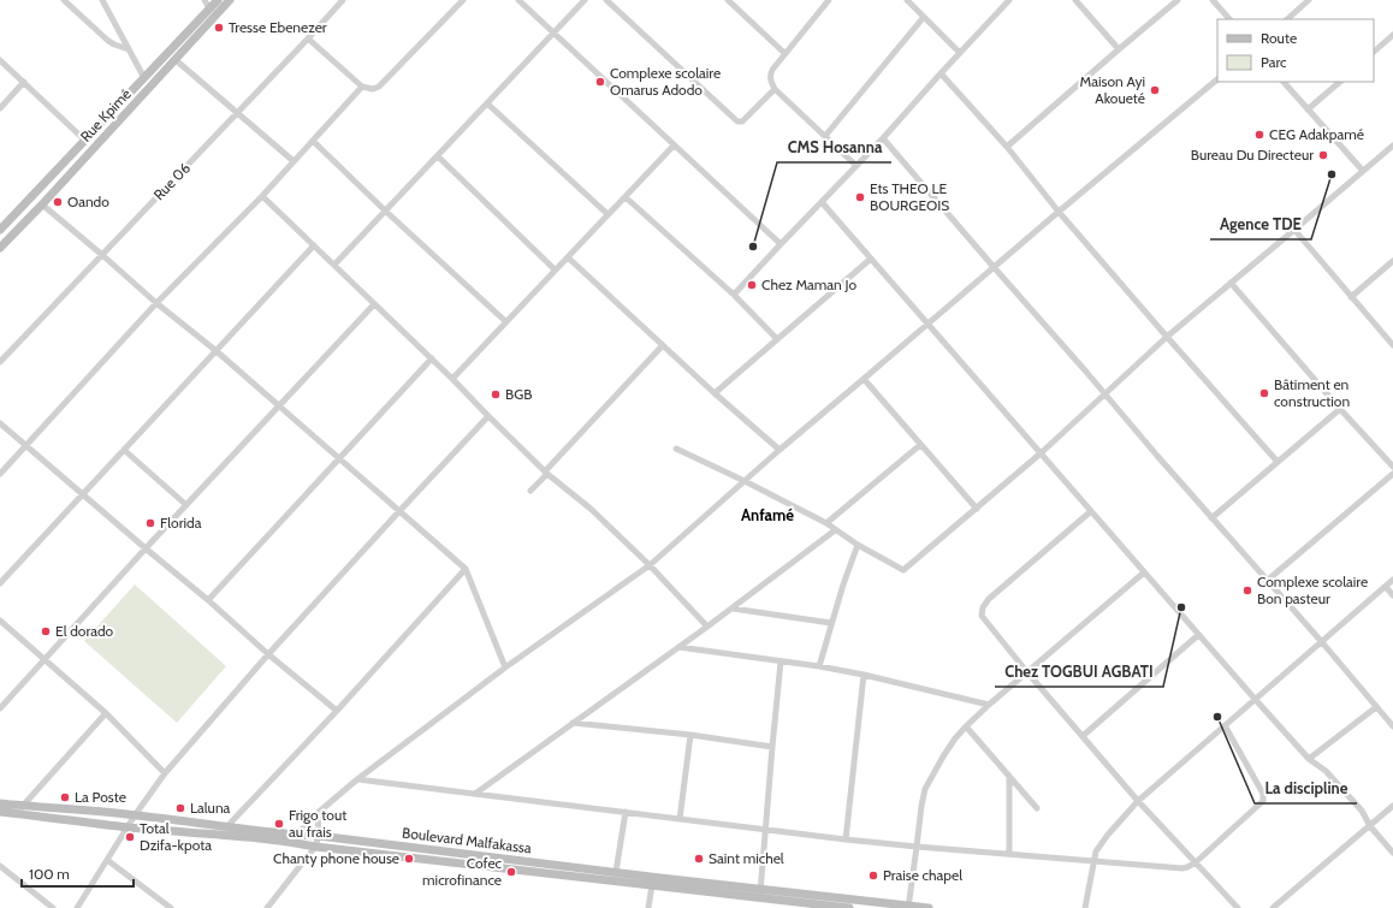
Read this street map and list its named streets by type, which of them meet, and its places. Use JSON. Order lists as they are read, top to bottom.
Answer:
{
  "streets": {
    "main road": ["Rue Kpimé", "Boulevard Malfakassa"],
    "street": ["Rue 06"]
  },
  "districts": ["Anfamé"],
  "places": [
    "Tresse Ebenezer",
    "Complexe scolaire Omarus Adodo",
    "Maison Ayi Akoueté",
    "CEG Adakpamé",
    "Bureau Du Directeur",
    "Agence TDE",
    "Ets THEO LE BOURGEOIS",
    "Oando",
    "CMS Hosanna",
    "Chez Maman Jo",
    "Bâtiment en construction",
    "BGB",
    "Florida",
    "Complexe scolaire Bon pasteur",
    "Chez TOGBUI AGBATI",
    "El dorado",
    "La discipline",
    "La Poste",
    "Laluna",
    "Frigo tout au frais",
    "Total Dzifa-kpota",
    "Chanty phone house",
    "Saint michel",
    "Cofec microfinance",
    "Praise chapel"
  ],
  "legend": ["Route", "Parc"],
  "scale_bar": "100 m"
}
